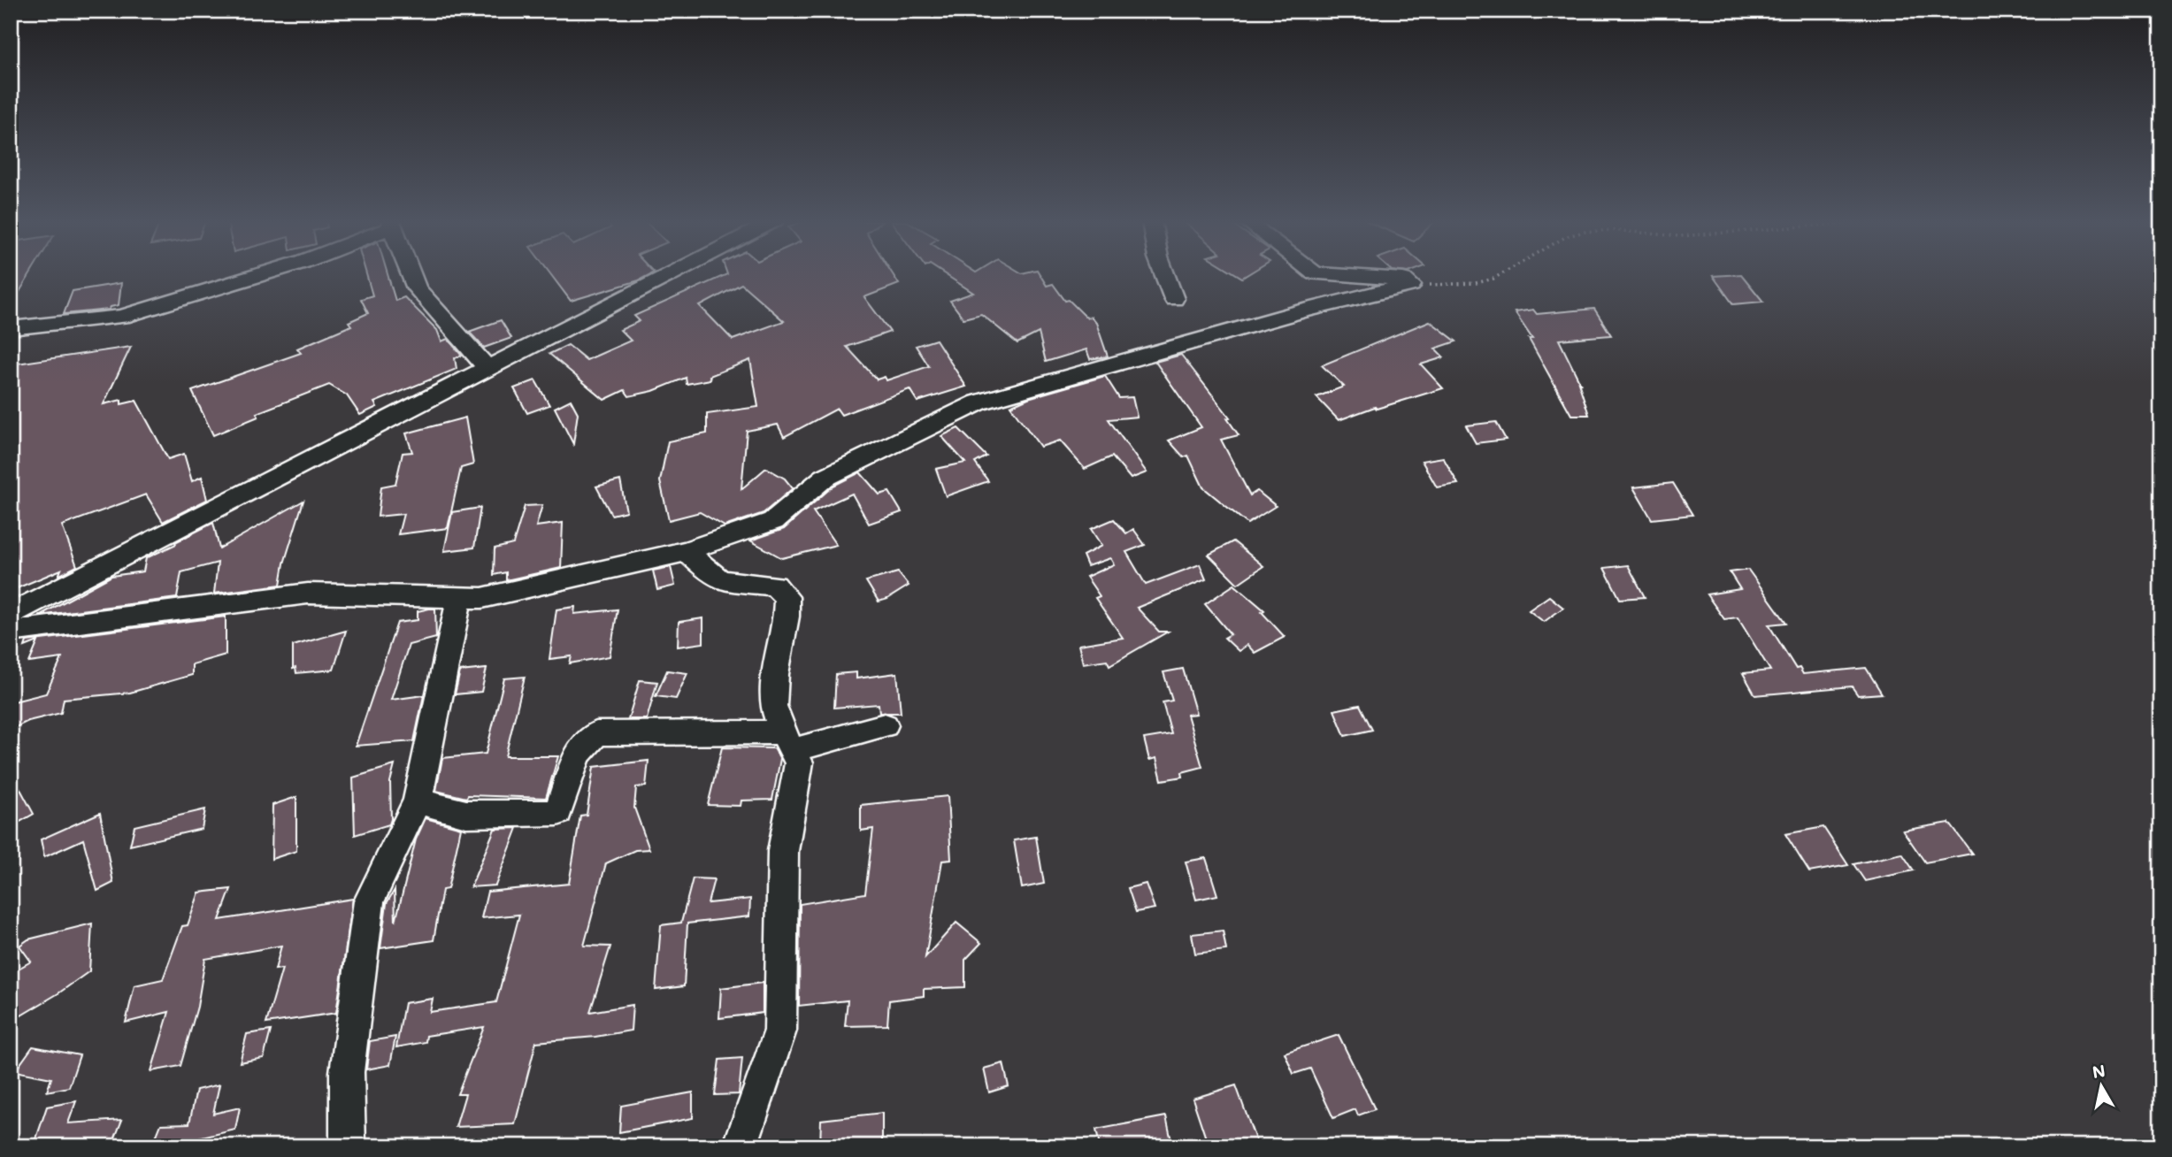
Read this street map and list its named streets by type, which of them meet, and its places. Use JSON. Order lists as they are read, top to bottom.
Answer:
{
  "north": "top"
}
